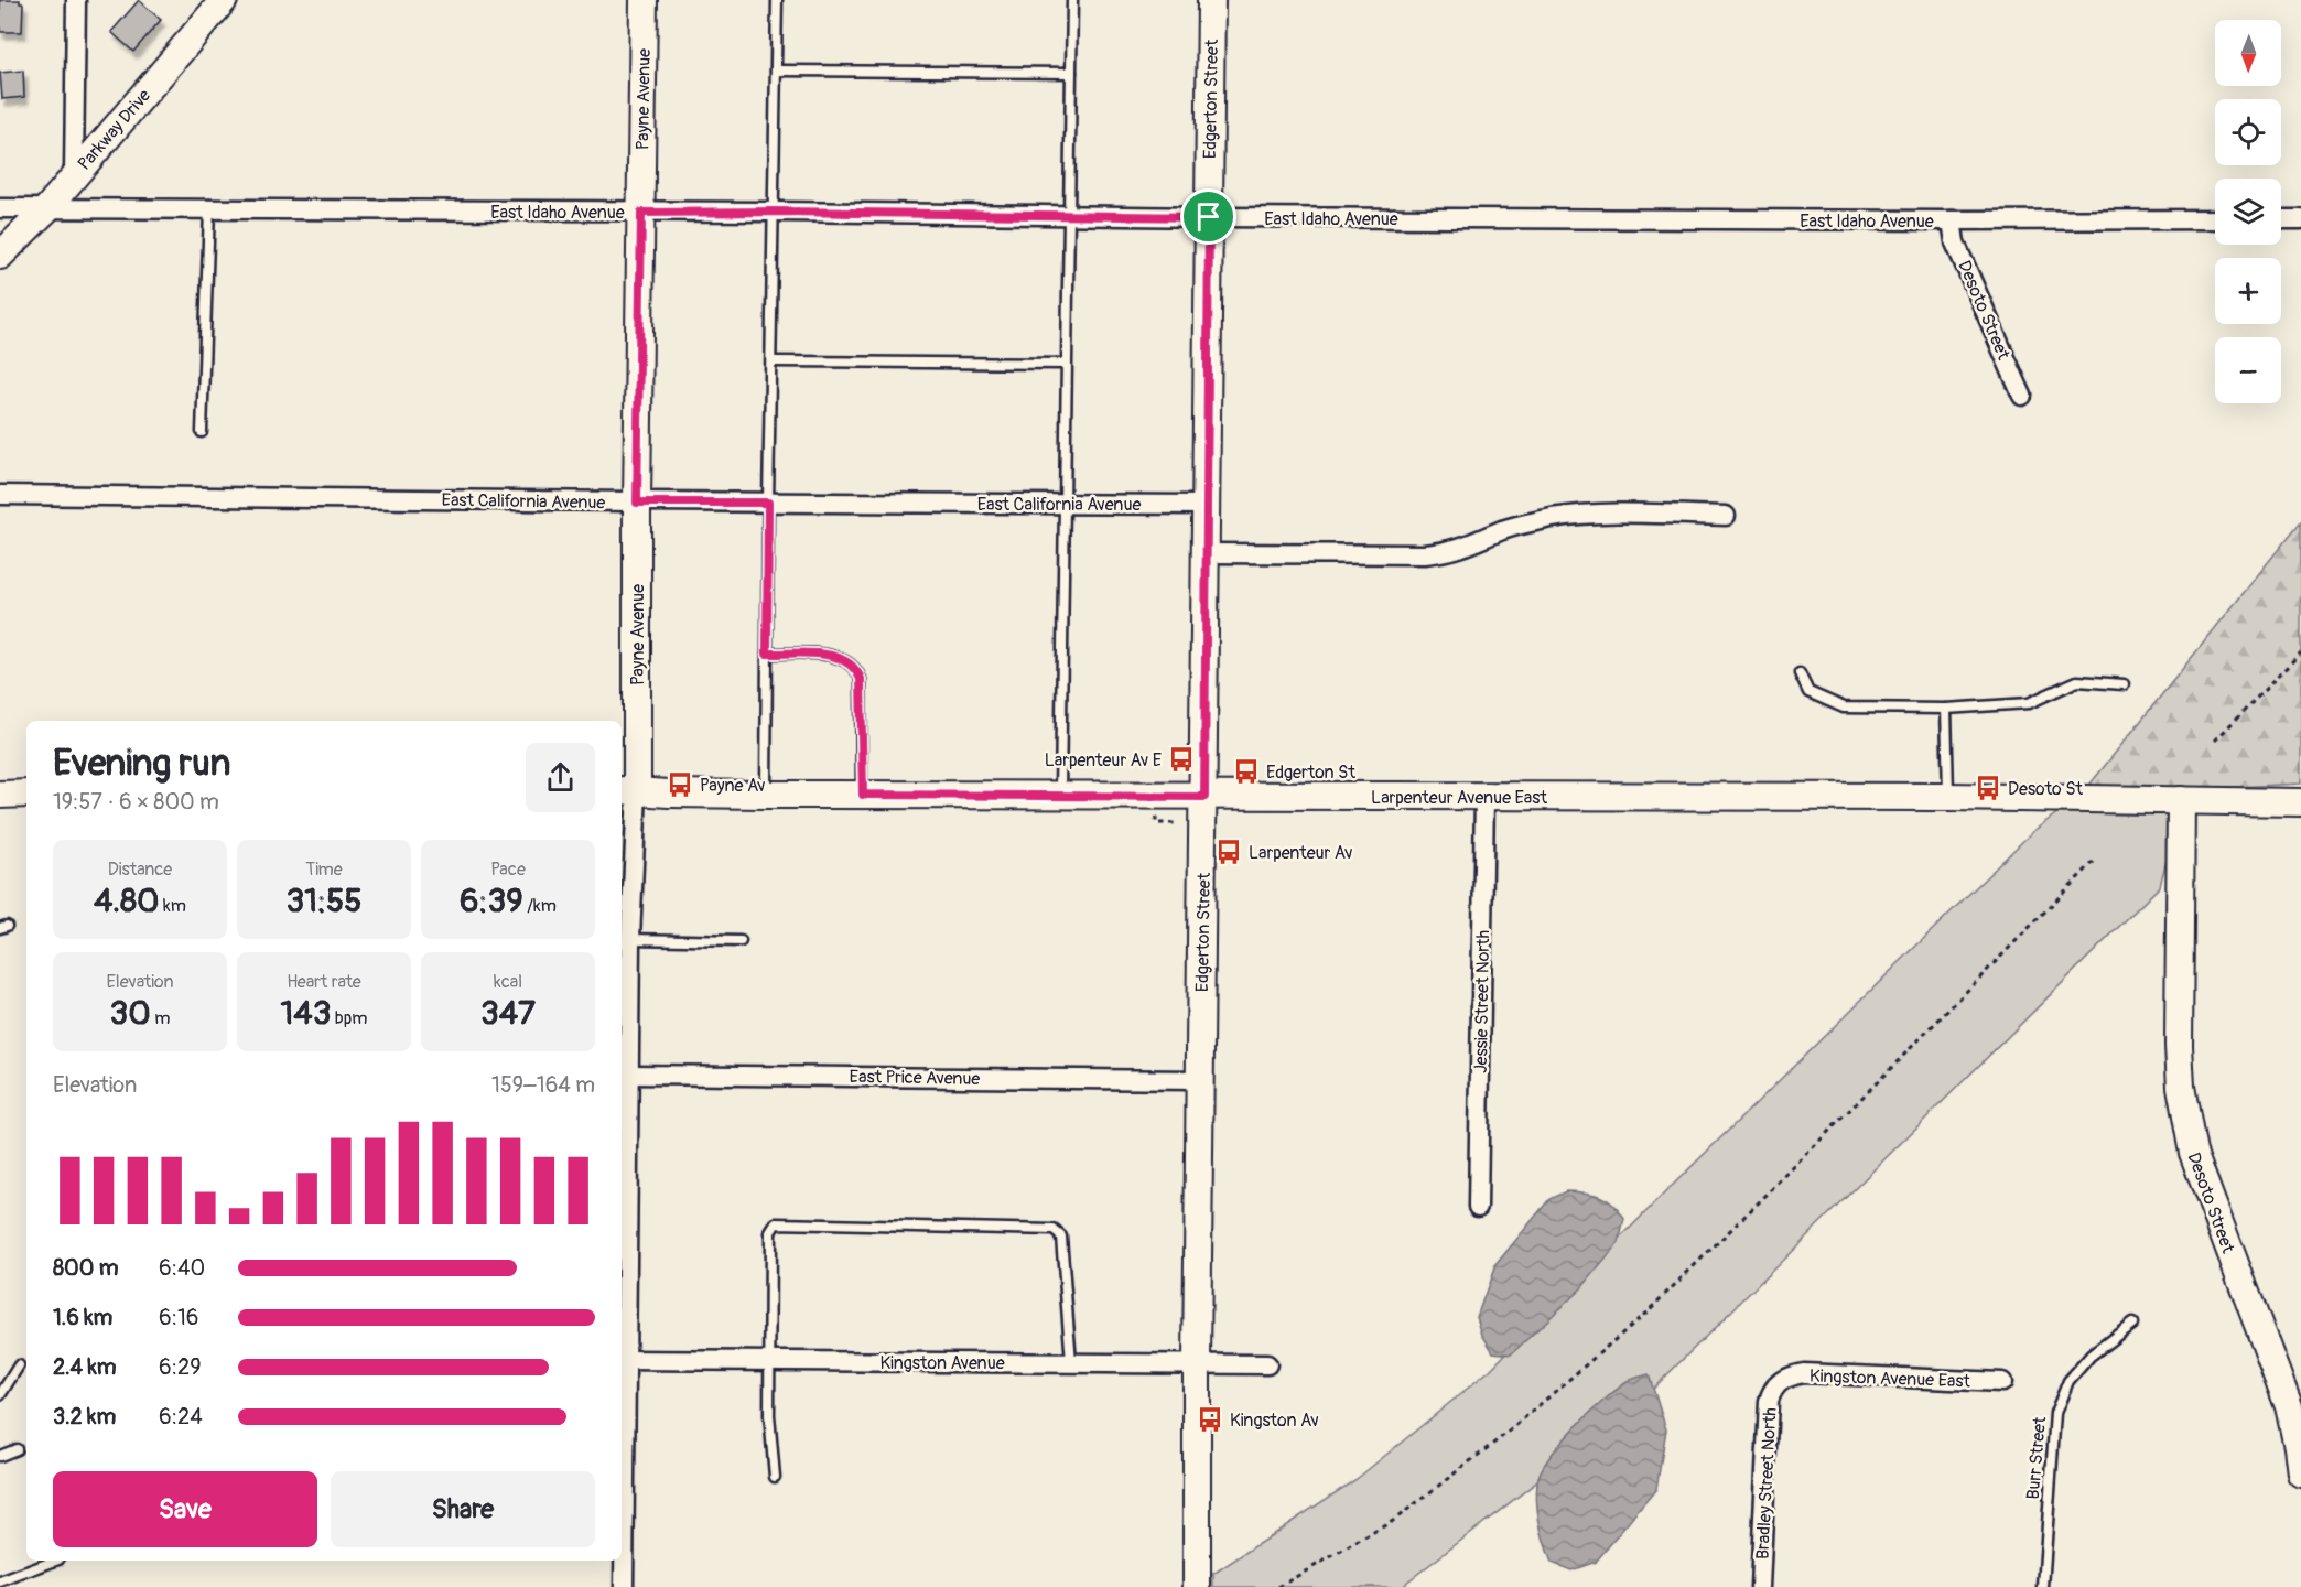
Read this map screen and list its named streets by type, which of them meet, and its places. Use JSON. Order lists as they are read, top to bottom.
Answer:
{
  "streets": {
    "street": [
      "Payne Avenue",
      "Edgerton Street",
      "Parkway Drive",
      "East Idaho Avenue",
      "Desoto Street",
      "East California Avenue",
      "Larpenteur Avenue East",
      "Jessie Street North",
      "East Price Avenue",
      "Kingston Avenue",
      "Kingston Avenue East",
      "Bradley Street North"
    ],
    "lane": ["Burr Street"]
  },
  "crossings": [
    ["Payne Avenue", "East Idaho Avenue"],
    ["Payne Avenue", "East California Avenue"],
    ["Payne Avenue", "Larpenteur Avenue East"],
    ["Payne Avenue", "East Price Avenue"],
    ["Payne Avenue", "Kingston Avenue"],
    ["Edgerton Street", "East Idaho Avenue"],
    ["Edgerton Street", "East California Avenue"],
    ["Edgerton Street", "Larpenteur Avenue East"],
    ["Edgerton Street", "East Price Avenue"],
    ["Edgerton Street", "Kingston Avenue"],
    ["Parkway Drive", "East Idaho Avenue"],
    ["East Idaho Avenue", "Desoto Street"],
    ["Desoto Street", "Larpenteur Avenue East"],
    ["Larpenteur Avenue East", "Jessie Street North"],
    ["Kingston Avenue East", "Bradley Street North"]
  ],
  "places": {
    "bus stop": [
      "Larpenteur Av E",
      "Edgerton St",
      "Payne Av",
      "Desoto St",
      "Larpenteur Av",
      "Kingston Av"
    ]
  },
  "north": "bottom",
  "page": {
    "map_buttons": ["+", "−"],
    "heading": ["Evening run", "19:57 · 6 × 800 m"],
    "stats": [
      ["Distance", "4.80 km"],
      ["Time", "31:55"],
      ["Pace", "6:39 /km"],
      ["Elevation", "30 m"],
      ["Heart rate", "143 bpm"],
      ["kcal", "347"]
    ],
    "chart": ["Elevation", "159–164 m"],
    "list": [
      {
        "name": "800 m",
        "note": "6:40"
      },
      {
        "name": "1.6 km",
        "note": "6:16"
      },
      {
        "name": "2.4 km",
        "note": "6:29"
      },
      {
        "name": "3.2 km",
        "note": "6:24"
      }
    ],
    "buttons": ["Save", "Share"]
  }
}
